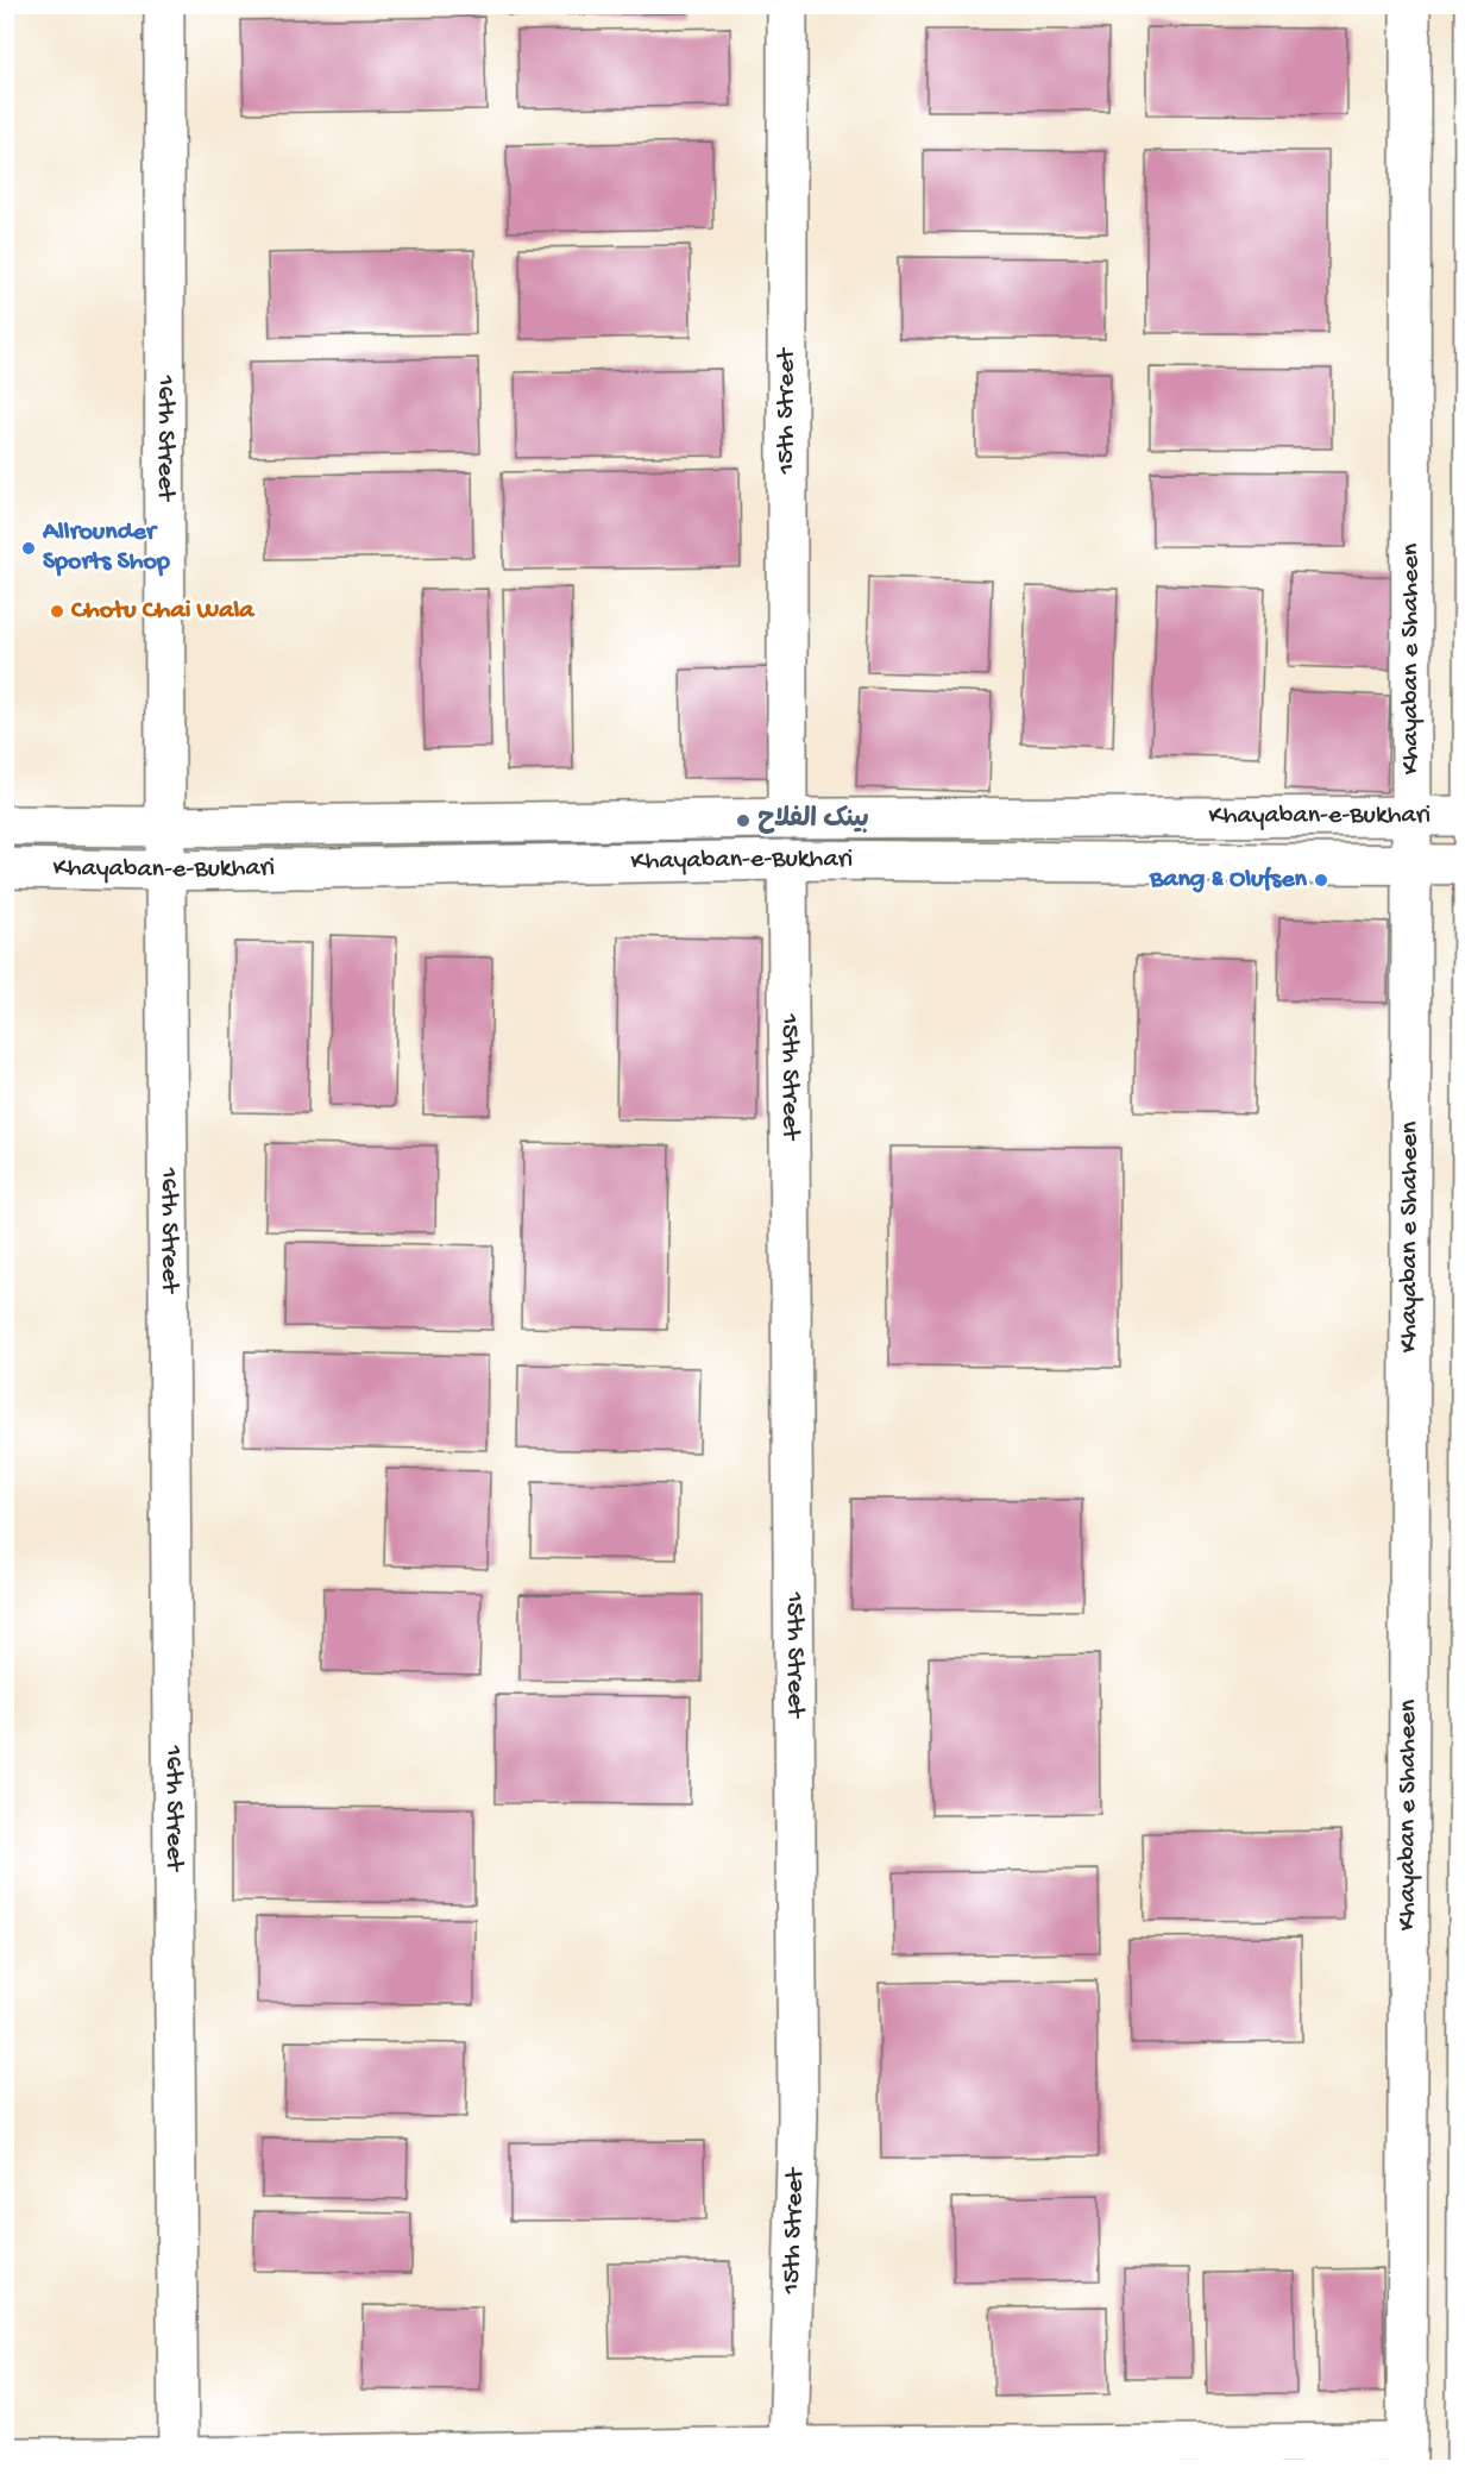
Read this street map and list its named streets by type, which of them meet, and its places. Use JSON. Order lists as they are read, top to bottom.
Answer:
{
  "streets": {
    "street": [
      "15th Street",
      "16th Street",
      "Khayaban e Shaheen",
      "Khayaban-e-Bukhari"
    ]
  },
  "crossings": [
    ["15th Street", "Khayaban-e-Bukhari"],
    ["16th Street", "Khayaban-e-Bukhari"],
    ["Khayaban e Shaheen", "Khayaban-e-Bukhari"]
  ],
  "places": [
    "Allrounder Sports Shop",
    "Chotu Chai Wala",
    "بینک الفلاح",
    "Bang & Olufsen"
  ]
}
